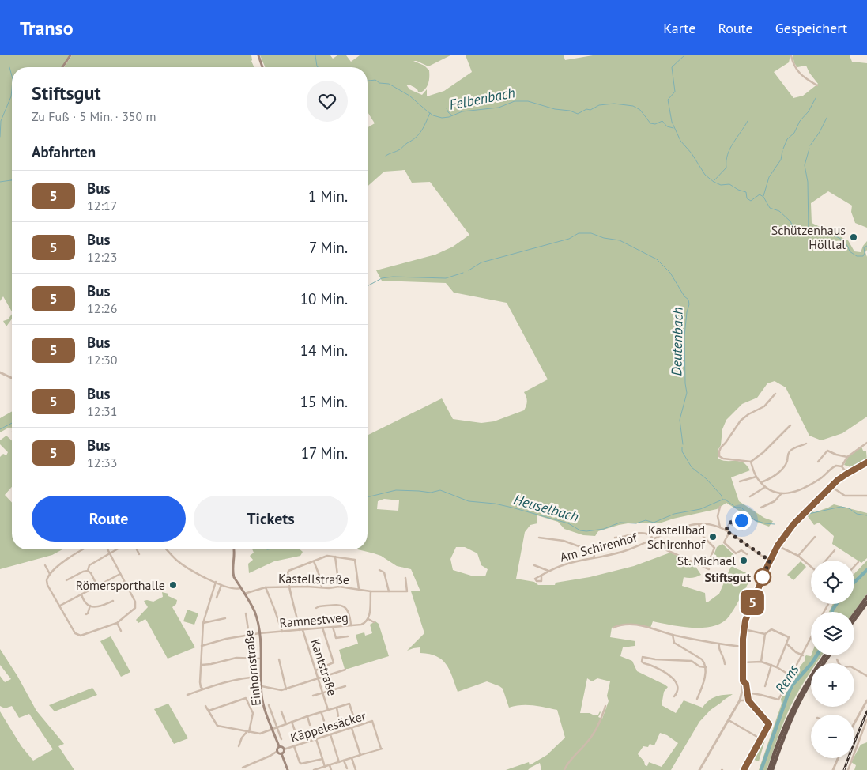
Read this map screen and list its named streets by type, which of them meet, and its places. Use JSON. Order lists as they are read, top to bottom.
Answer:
{
  "streets": {
    "main road": ["Einhornstraße"],
    "street": [
      "Am Schirenhof",
      "Kastellstraße",
      "Ramnestweg",
      "Kantstraße",
      "Käppelesäcker"
    ]
  },
  "crossings": [
    ["Kastellstraße", "Kantstraße"],
    ["Kastellstraße", "Einhornstraße"],
    ["Ramnestweg", "Kantstraße"],
    ["Ramnestweg", "Einhornstraße"],
    ["Einhornstraße", "Käppelesäcker"]
  ],
  "water": [
    "Felbenbach",
    "Deutenbach",
    "Heuselbach",
    "Rems"
  ],
  "places": [
    "Schützenhaus Hölltal",
    "Kastellbad Schirenhof",
    "St. Michael",
    "Stiftsgut",
    "Römersporthalle"
  ],
  "lines": ["bus line 5"],
  "page": {
    "header": "Transo",
    "nav": ["Karte", "Route", "Gespeichert"],
    "on_map": "5",
    "heading": [
      ["Stiftsgut", "Zu Fuß · 5 Min. · 350 m"],
      "Abfahrten"
    ],
    "list": [
      {
        "mark": "5",
        "name": "Bus",
        "note": "12:17",
        "value": "1 Min."
      },
      {
        "mark": "5",
        "name": "Bus",
        "note": "12:23",
        "value": "7 Min."
      },
      {
        "mark": "5",
        "name": "Bus",
        "note": "12:26",
        "value": "10 Min."
      },
      {
        "mark": "5",
        "name": "Bus",
        "note": "12:30",
        "value": "14 Min."
      },
      {
        "mark": "5",
        "name": "Bus",
        "note": "12:31",
        "value": "15 Min."
      },
      {
        "mark": "5",
        "name": "Bus",
        "note": "12:33",
        "value": "17 Min."
      }
    ],
    "buttons": ["Route", "Tickets"],
    "map_buttons": ["+", "−"]
  }
}
